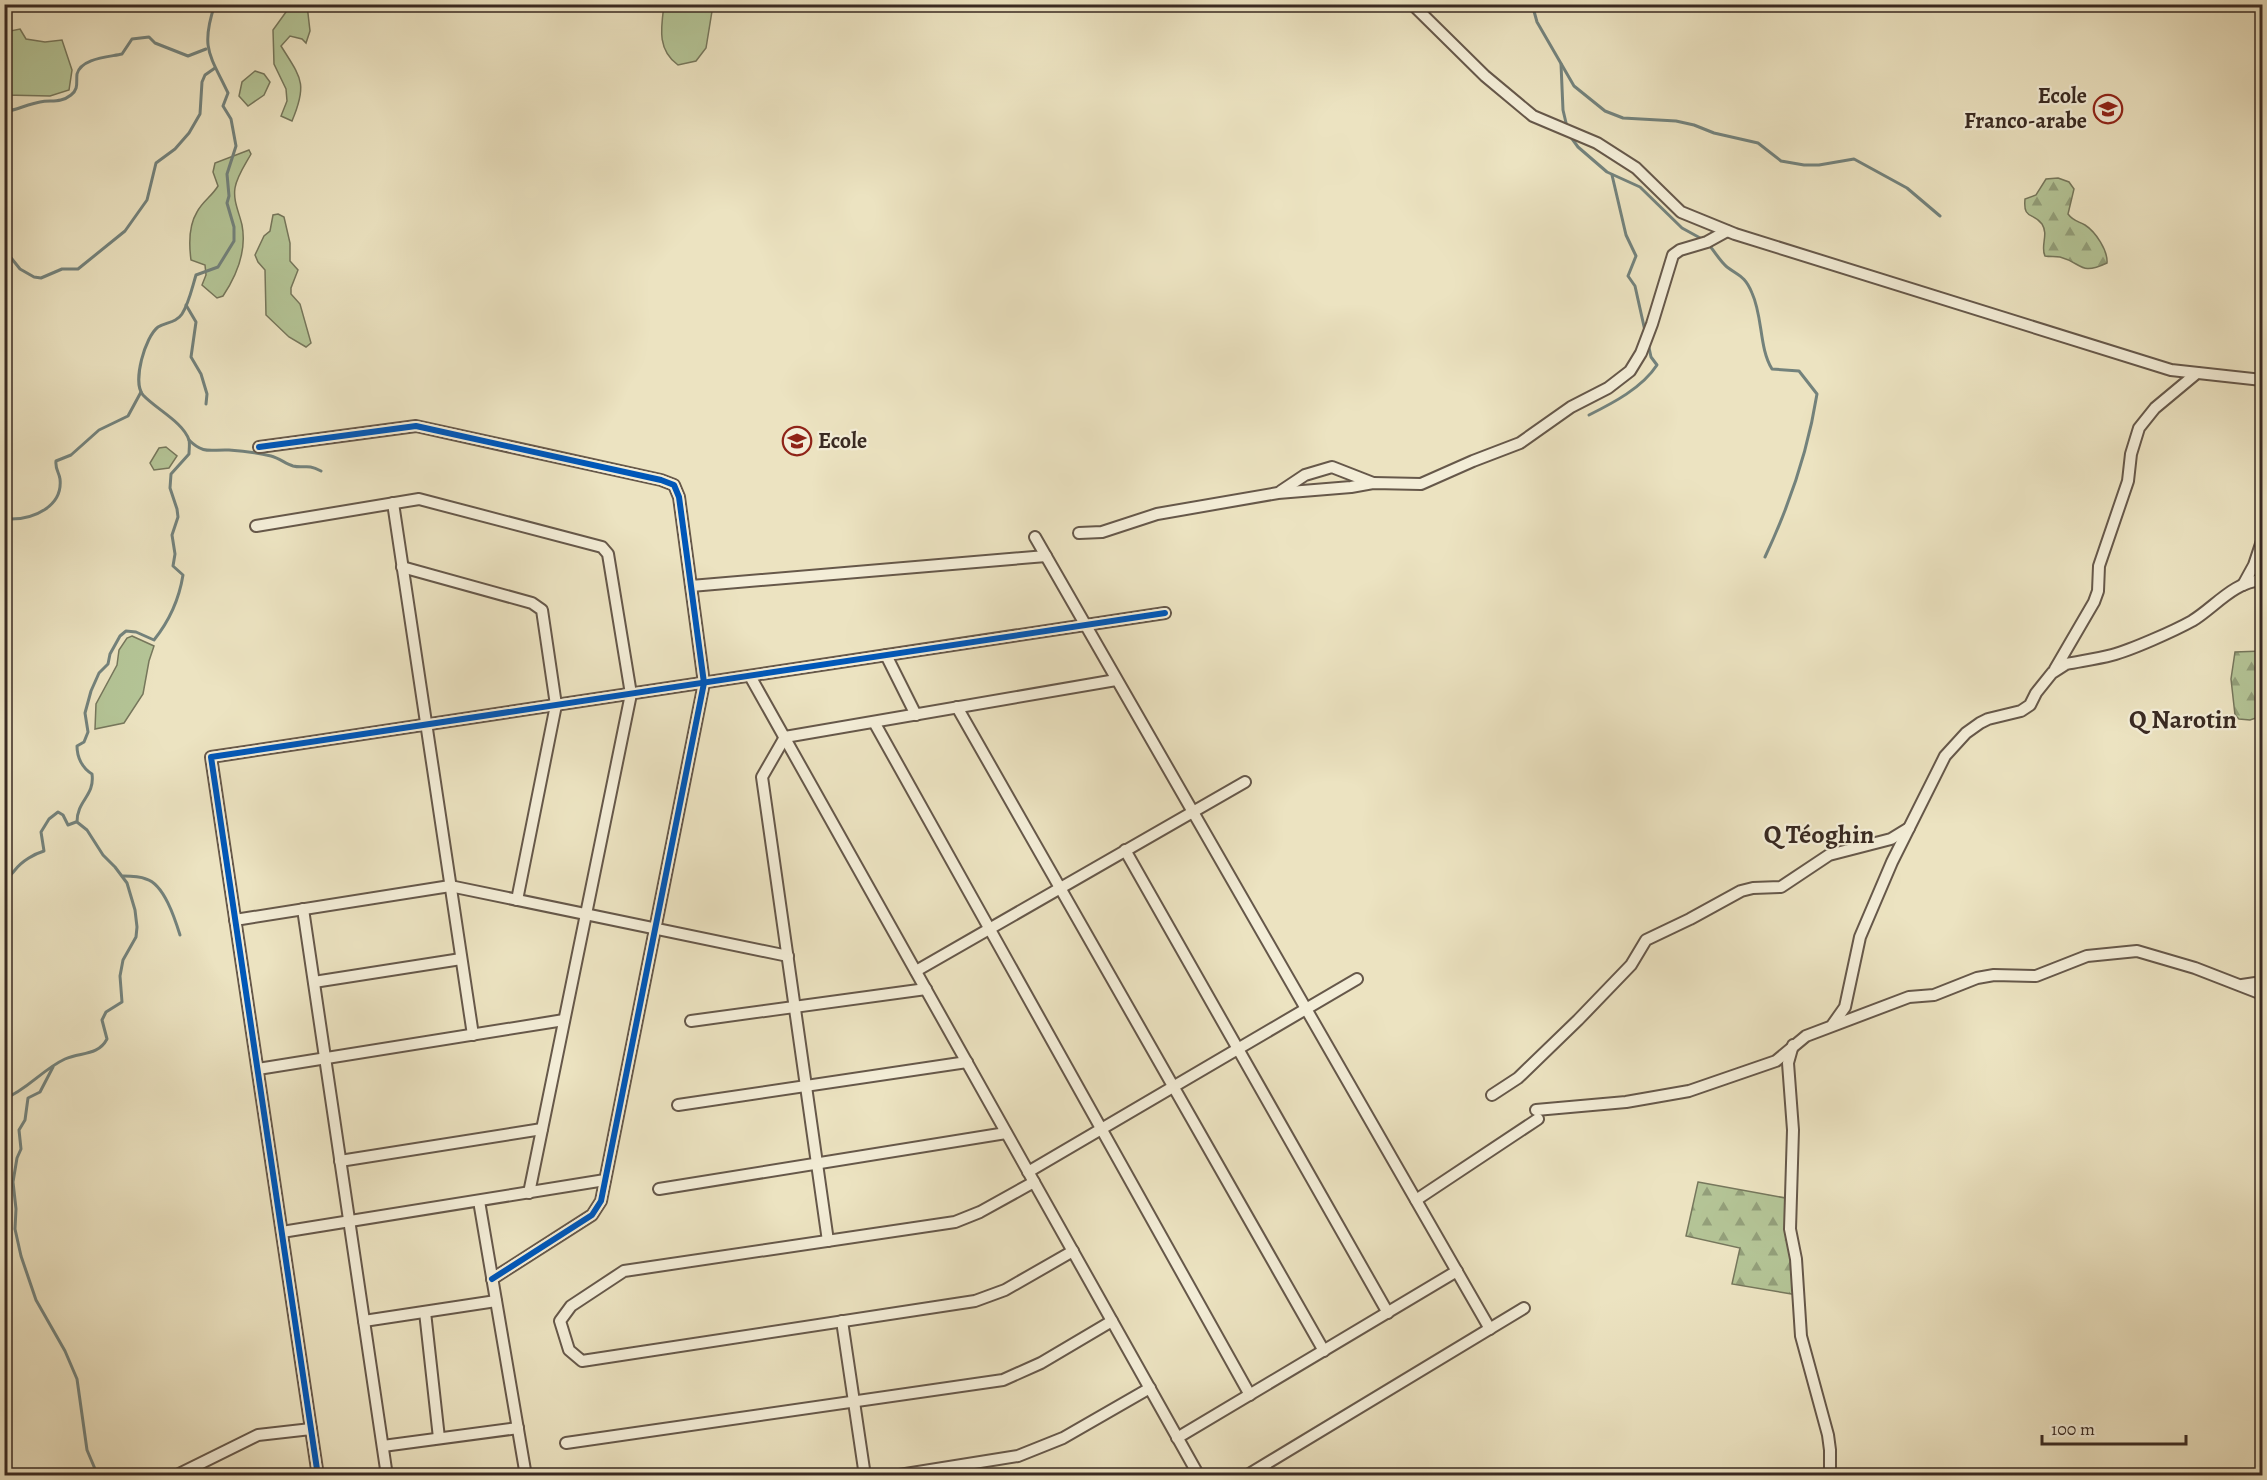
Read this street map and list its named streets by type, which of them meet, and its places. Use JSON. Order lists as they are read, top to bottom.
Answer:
{
  "districts": ["Q Narotin", "Q Téoghin"],
  "places": {
    "school or university": ["Ecole Franco-arabe", "Ecole"]
  },
  "scale_bar": "100 m"
}
